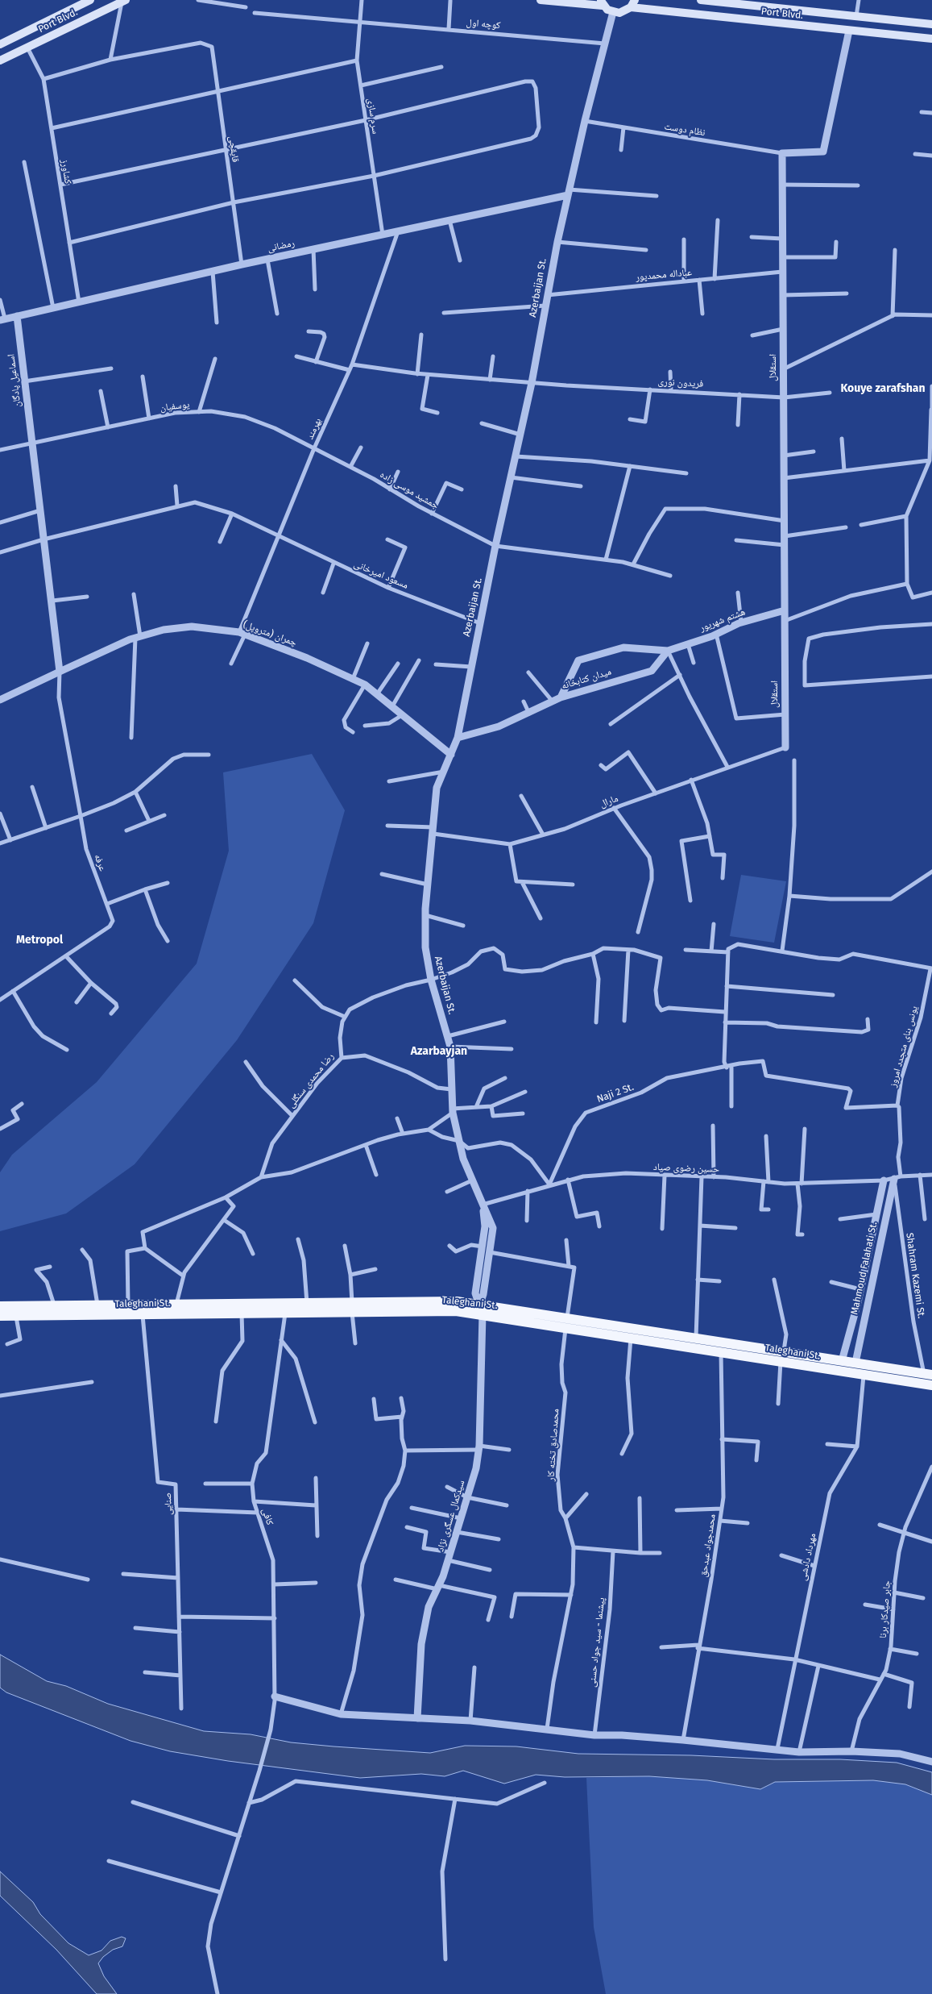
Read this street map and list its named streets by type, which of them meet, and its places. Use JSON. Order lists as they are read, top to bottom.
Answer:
{
  "streets": {
    "main road": ["Port Blvd.", "Taleghani St."],
    "street": [
      "کوچه اول",
      "سرم سازی",
      "نظام دوست",
      "قایقچی",
      "کشاورز",
      "رمضانی",
      "عباداله محمدپور",
      "Azerbaijan St.",
      "استقلال",
      "اسماعیل پادگان",
      "فریدون نوری",
      "یوسفیان",
      "بهرمند",
      "جمشید موسی زاده",
      "مسعود امیرخانی",
      "هشتم شهریور",
      "چمران (متروپل)",
      "میدان کتابخانه",
      "مارال",
      "عرفه",
      "یونس بنای متجدد امروز",
      "رضا محمدی سنگلی",
      "Naji 2 St.",
      "حسین رضوی صیاد",
      "Mahmoud Falahati St.",
      "Shahram Kazemi St.",
      "محمدصادق تخته کار",
      "صنایی",
      "سیدکمال عسگری نژاد",
      "کافی",
      "محمدجواد عبدحق",
      "مهرداد دادشی",
      "جابر صیدکار برنا",
      "پیشنما - سید جواد حسنی"
    ]
  },
  "crossings": [
    ["Port Blvd.", "کشاورز"],
    ["کوچه اول", "سرم سازی"],
    ["کوچه اول", "Azerbaijan St."],
    ["سرم سازی", "رمضانی"],
    ["نظام دوست", "Azerbaijan St."],
    ["نظام دوست", "استقلال"],
    ["قایقچی", "رمضانی"],
    ["کشاورز", "رمضانی"],
    ["رمضانی", "Azerbaijan St."],
    ["رمضانی", "اسماعیل پادگان"],
    ["رمضانی", "بهرمند"],
    ["عباداله محمدپور", "Azerbaijan St."],
    ["عباداله محمدپور", "استقلال"],
    ["Azerbaijan St.", "فریدون نوری"],
    ["Azerbaijan St.", "جمشید موسی زاده"],
    ["Azerbaijan St.", "مسعود امیرخانی"],
    ["Azerbaijan St.", "چمران (متروپل)"],
    ["Azerbaijan St.", "مارال"],
    ["Azerbaijan St.", "حسین رضوی صیاد"],
    ["Azerbaijan St.", "سیدکمال عسگری نژاد"],
    ["استقلال", "فریدون نوری"],
    ["استقلال", "هشتم شهریور"],
    ["استقلال", "مارال"],
    ["اسماعیل پادگان", "یوسفیان"],
    ["فریدون نوری", "بهرمند"],
    ["یوسفیان", "بهرمند"],
    ["یوسفیان", "جمشید موسی زاده"],
    ["بهرمند", "جمشید موسی زاده"],
    ["بهرمند", "مسعود امیرخانی"],
    ["بهرمند", "چمران (متروپل)"],
    ["هشتم شهریور", "میدان کتابخانه"],
    ["چمران (متروپل)", "عرفه"],
    ["یونس بنای متجدد امروز", "Naji 2 St."],
    ["یونس بنای متجدد امروز", "حسین رضوی صیاد"],
    ["یونس بنای متجدد امروز", "Mahmoud Falahati St."],
    ["یونس بنای متجدد امروز", "Shahram Kazemi St."],
    ["Naji 2 St.", "حسین رضوی صیاد"],
    ["حسین رضوی صیاد", "Mahmoud Falahati St."],
    ["حسین رضوی صیاد", "Shahram Kazemi St."],
    ["حسین رضوی صیاد", "سیدکمال عسگری نژاد"],
    ["Mahmoud Falahati St.", "Shahram Kazemi St."],
    ["Mahmoud Falahati St.", "Taleghani St."],
    ["Mahmoud Falahati St.", "مهرداد دادشی"],
    ["Shahram Kazemi St.", "Taleghani St."],
    ["Taleghani St.", "محمدصادق تخته کار"],
    ["Taleghani St.", "صنایی"],
    ["Taleghani St.", "سیدکمال عسگری نژاد"],
    ["Taleghani St.", "کافی"],
    ["Taleghani St.", "محمدجواد عبدحق"],
    ["Taleghani St.", "مهرداد دادشی"]
  ],
  "districts": ["Kouye zarafshan", "Metropol", "Azarbayjan"]
}
